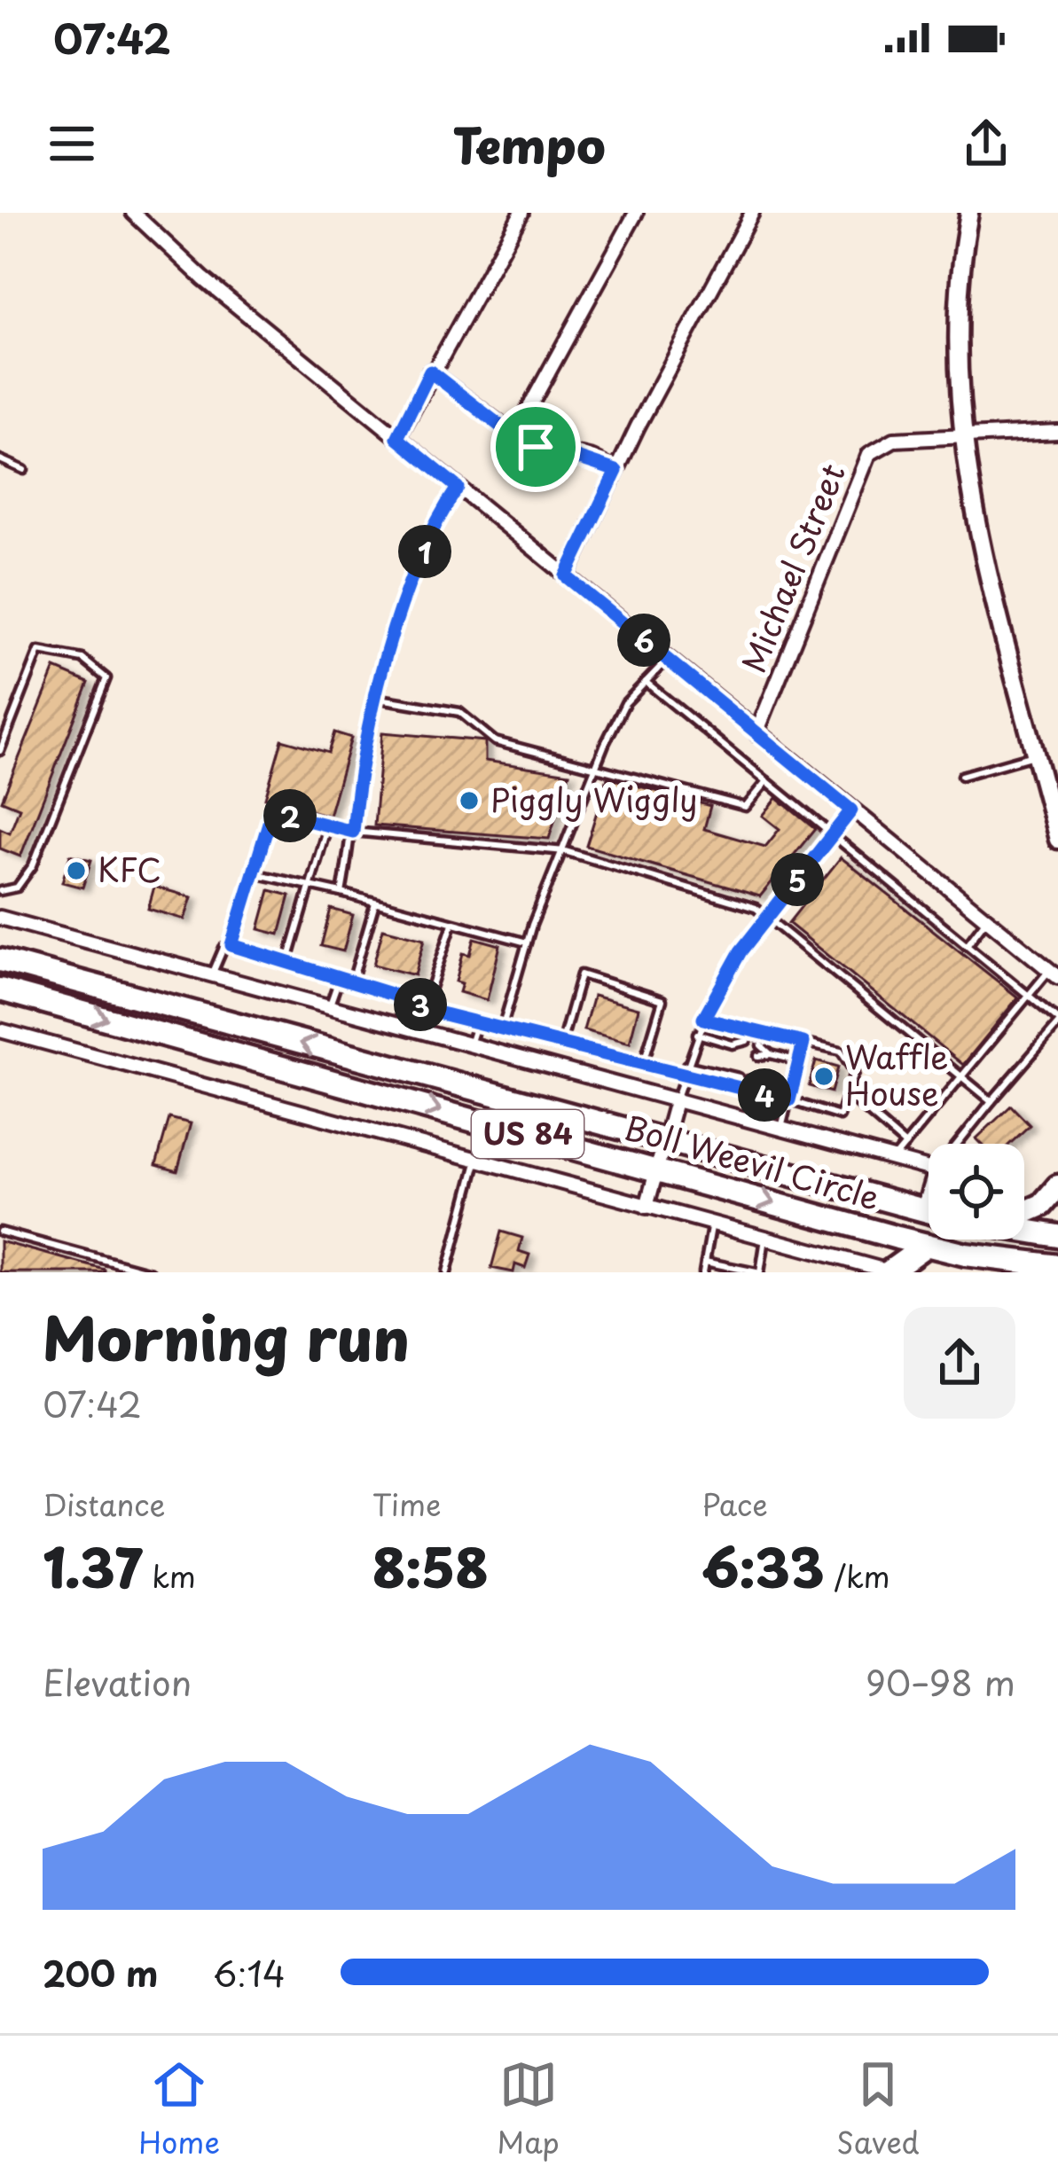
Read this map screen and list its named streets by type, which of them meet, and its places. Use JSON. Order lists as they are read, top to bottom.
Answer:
{
  "streets": {
    "highway": ["US 84", "Boll Weevil Circle"],
    "street": ["Michael Street"]
  },
  "places": ["Piggly Wiggly", "KFC", "Waffle House"],
  "page": {
    "status": "07:42",
    "header": "Tempo",
    "pins": [
      "1",
      "6",
      "2",
      "5",
      "3",
      "4"
    ],
    "heading": ["Morning run", "07:42"],
    "stats": [
      ["Distance", "1.37 km"],
      ["Time", "8:58"],
      ["Pace", "6:33 /km"]
    ],
    "chart": ["Elevation", "90–98 m"],
    "list": [
      {
        "name": "200 m",
        "note": "6:14"
      }
    ],
    "tabs": ["Home", "Map", "Saved"]
  }
}
